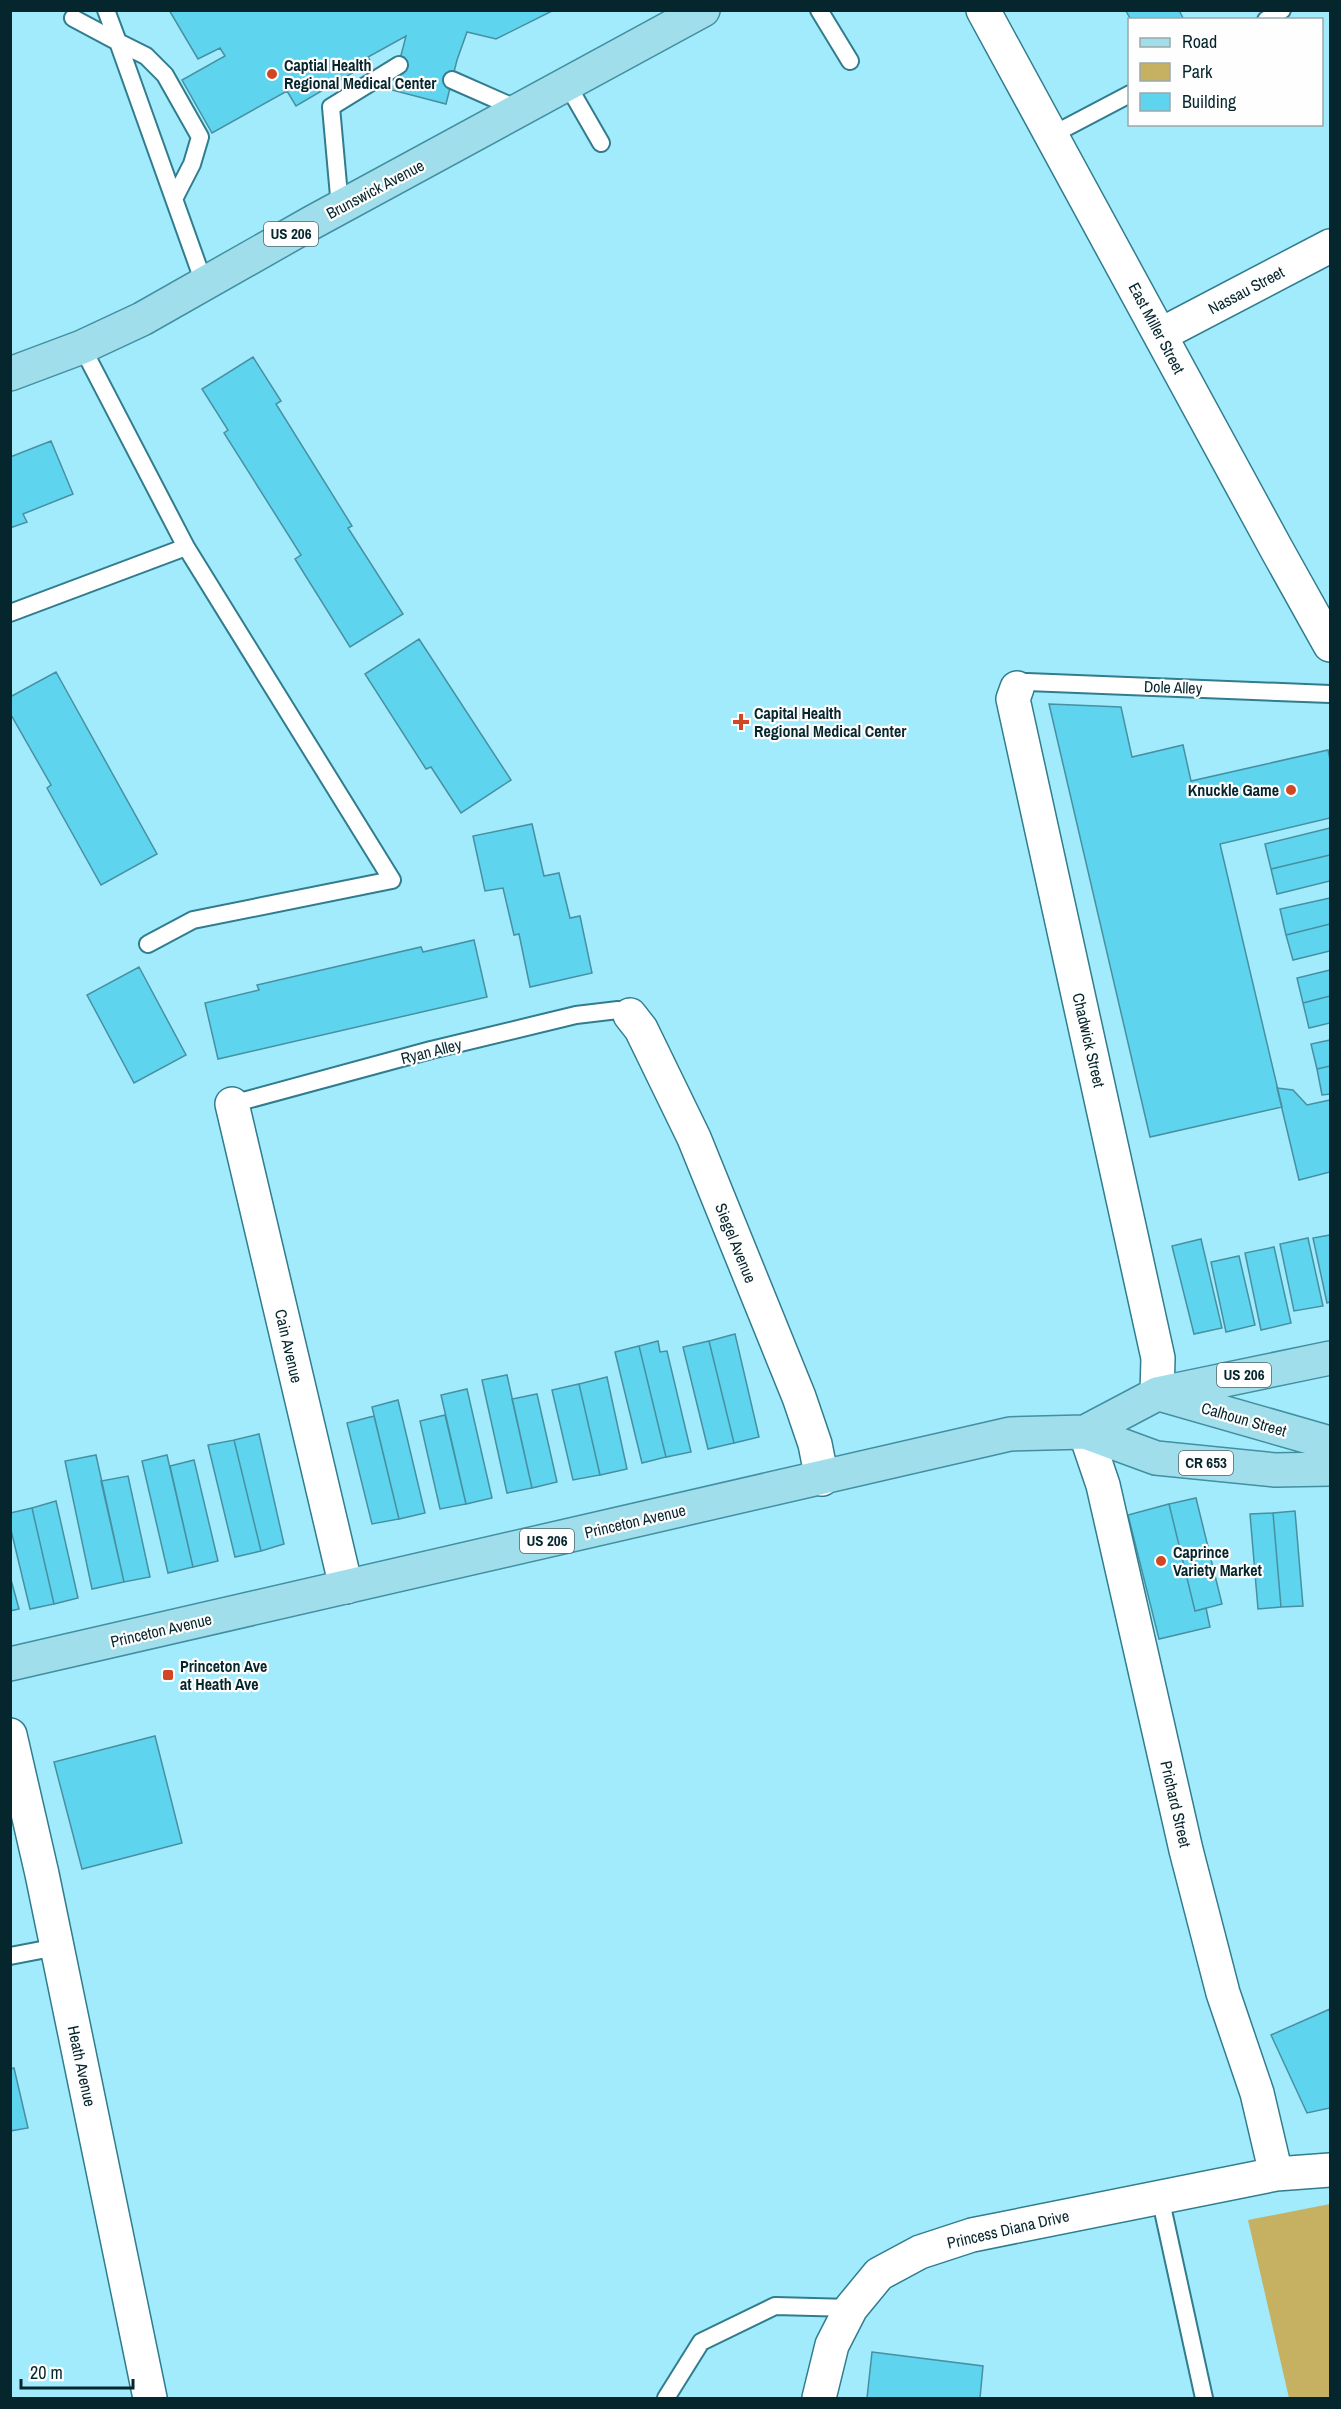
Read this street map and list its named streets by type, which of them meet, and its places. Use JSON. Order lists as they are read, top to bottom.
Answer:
{
  "streets": {
    "main road": [
      "Brunswick Avenue",
      "US 206",
      "Calhoun Street",
      "CR 653",
      "Princeton Avenue"
    ],
    "street": [
      "Nassau Street",
      "East Miller Street",
      "Chadwick Street",
      "Siegel Avenue",
      "Cain Avenue",
      "Prichard Street",
      "Heath Avenue",
      "Princess Diana Drive"
    ],
    "lane": ["Dole Alley", "Ryan Alley"]
  },
  "crossings": [
    ["US 206", "Chadwick Street"],
    ["US 206", "Calhoun Street"],
    ["US 206", "CR 653"],
    ["US 206", "Princeton Avenue"],
    ["US 206", "Prichard Street"],
    ["Nassau Street", "East Miller Street"],
    ["Dole Alley", "Chadwick Street"],
    ["Chadwick Street", "Calhoun Street"],
    ["Ryan Alley", "Siegel Avenue"],
    ["Ryan Alley", "Cain Avenue"],
    ["Siegel Avenue", "Princeton Avenue"],
    ["Cain Avenue", "Princeton Avenue"],
    ["CR 653", "Princeton Avenue"],
    ["CR 653", "Prichard Street"],
    ["Princeton Avenue", "Prichard Street"],
    ["Prichard Street", "Princess Diana Drive"]
  ],
  "places": {
    "other": ["Captial Health Regional Medical Center", "Knuckle Game", "Caprince Variety Market"],
    "health": ["Capital Health Regional Medical Center"],
    "transit": ["Princeton Ave at Heath Ave"]
  },
  "legend": ["Road", "Park", "Building"],
  "scale_bar": "20 m"
}
